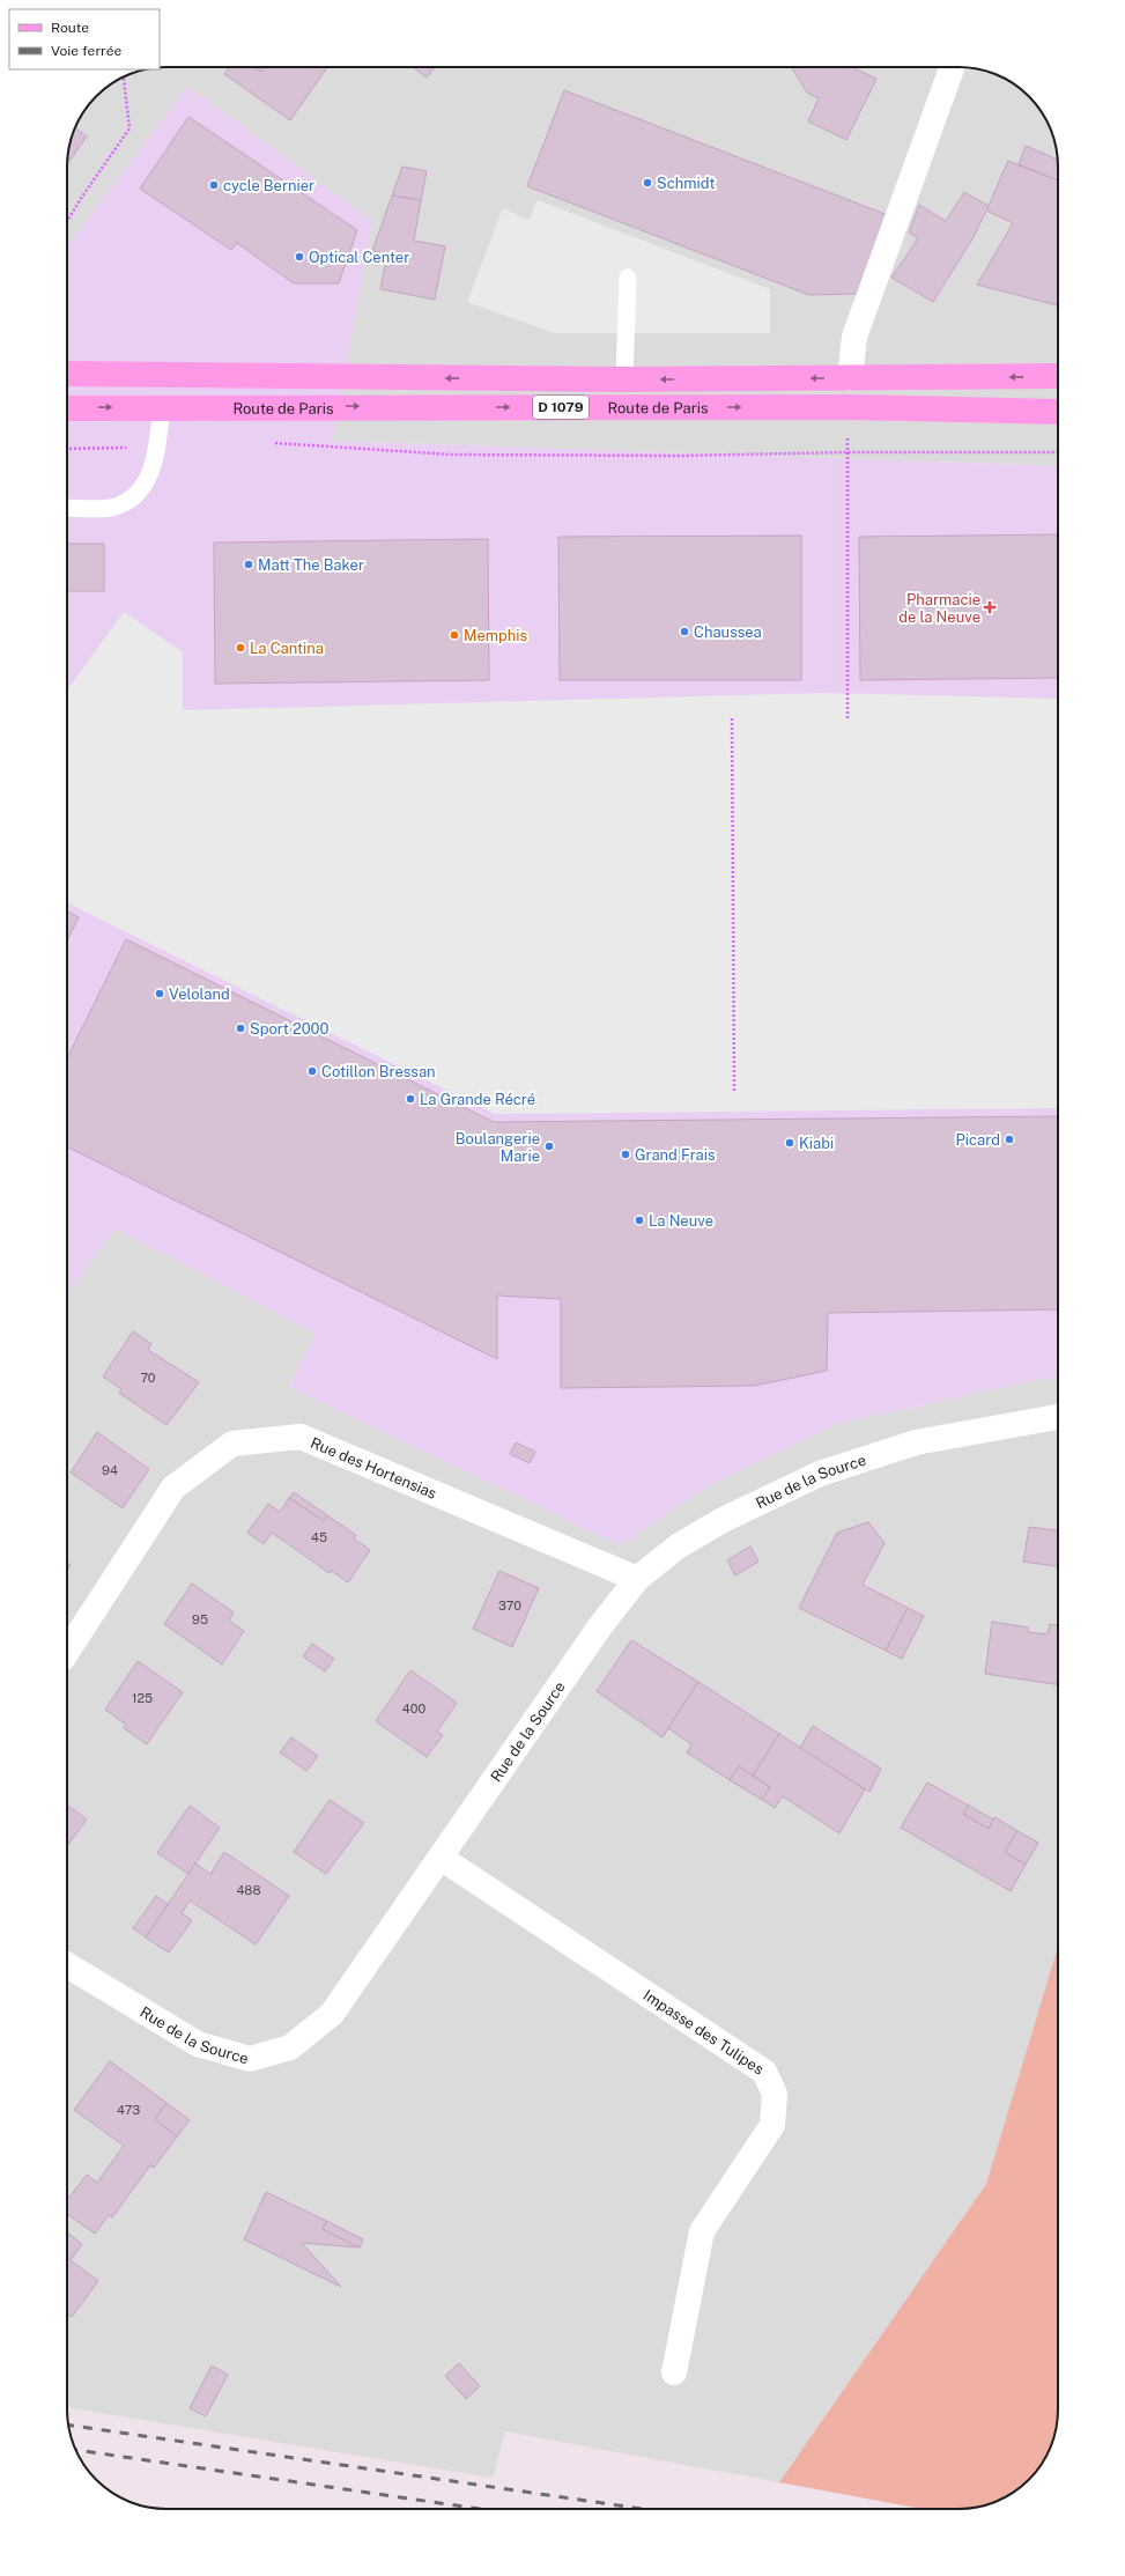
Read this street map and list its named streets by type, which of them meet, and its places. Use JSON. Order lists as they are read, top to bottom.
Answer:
{
  "streets": {
    "main road": ["Route de Paris", "D 1079"],
    "street": ["Rue des Hortensias", "Rue de la Source", "Impasse des Tulipes"]
  },
  "crossings": [
    ["Rue des Hortensias", "Rue de la Source"],
    ["Rue de la Source", "Impasse des Tulipes"]
  ],
  "places": {
    "other": [
      "Schmidt",
      "cycle Bernier",
      "Optical Center",
      "Matt The Baker",
      "Chaussea",
      "Memphis",
      "La Cantina",
      "Veloland",
      "Sport 2000",
      "Cotillon Bressan",
      "La Grande Récré",
      "Picard",
      "Kiabi",
      "Boulangerie Marie",
      "Grand Frais",
      "La Neuve"
    ],
    "health": ["Pharmacie de la Neuve"]
  },
  "house_numbers": [
    "70",
    "94",
    "45",
    "370",
    "95",
    "125",
    "400",
    "488",
    "473"
  ],
  "legend": ["Route", "Voie ferrée"]
}
